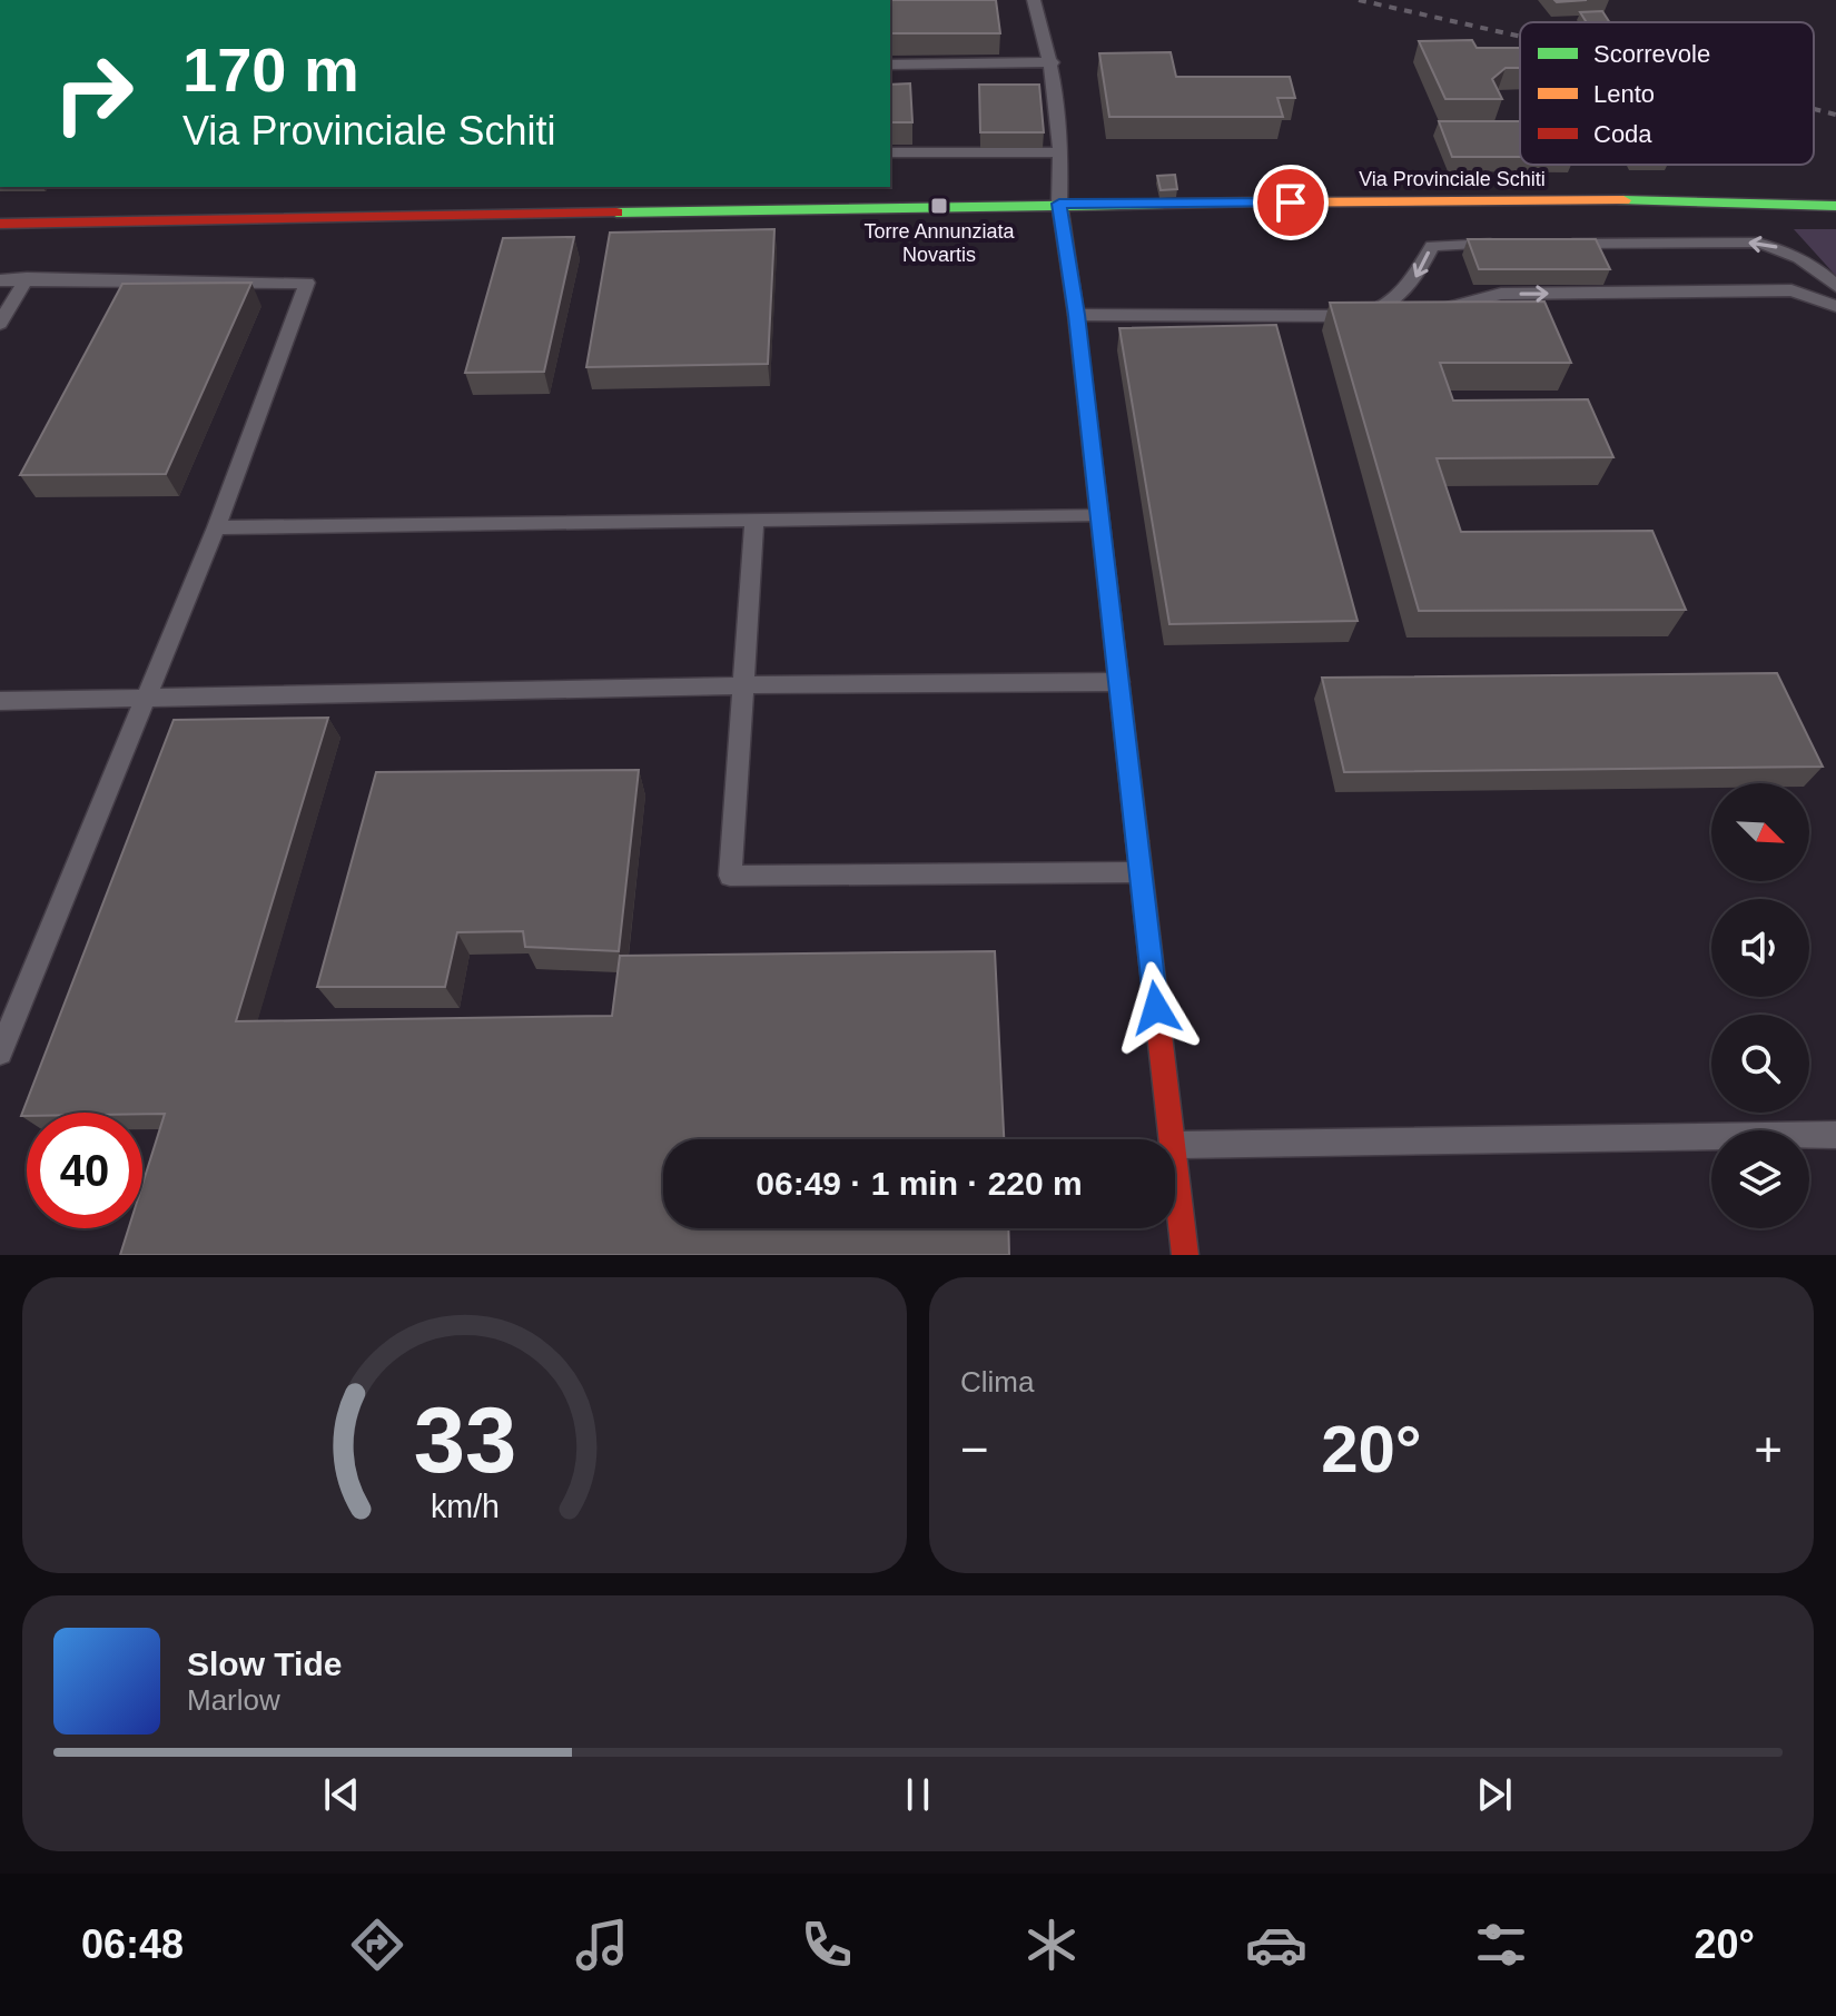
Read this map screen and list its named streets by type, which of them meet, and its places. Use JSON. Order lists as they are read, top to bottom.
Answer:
{
  "streets": {
    "street": ["Via Provinciale Schiti"]
  },
  "places": {
    "transit": ["Torre Annunziata Novartis"]
  },
  "legend": ["Scorrevole", "Lento", "Coda"],
  "north": "bottom right",
  "page": {
    "turn": ["170 m", "Via Provinciale Schiti"],
    "limit": "40",
    "trip": "06:49 · 1 min · 220 m",
    "tile": "Clima",
    "heat": ["−", "20°", "+"],
    "song": ["Slow Tide", "Marlow"],
    "tabs": ["06:48", "20°"],
    "gauge": ["33", "km/h"]
  }
}
